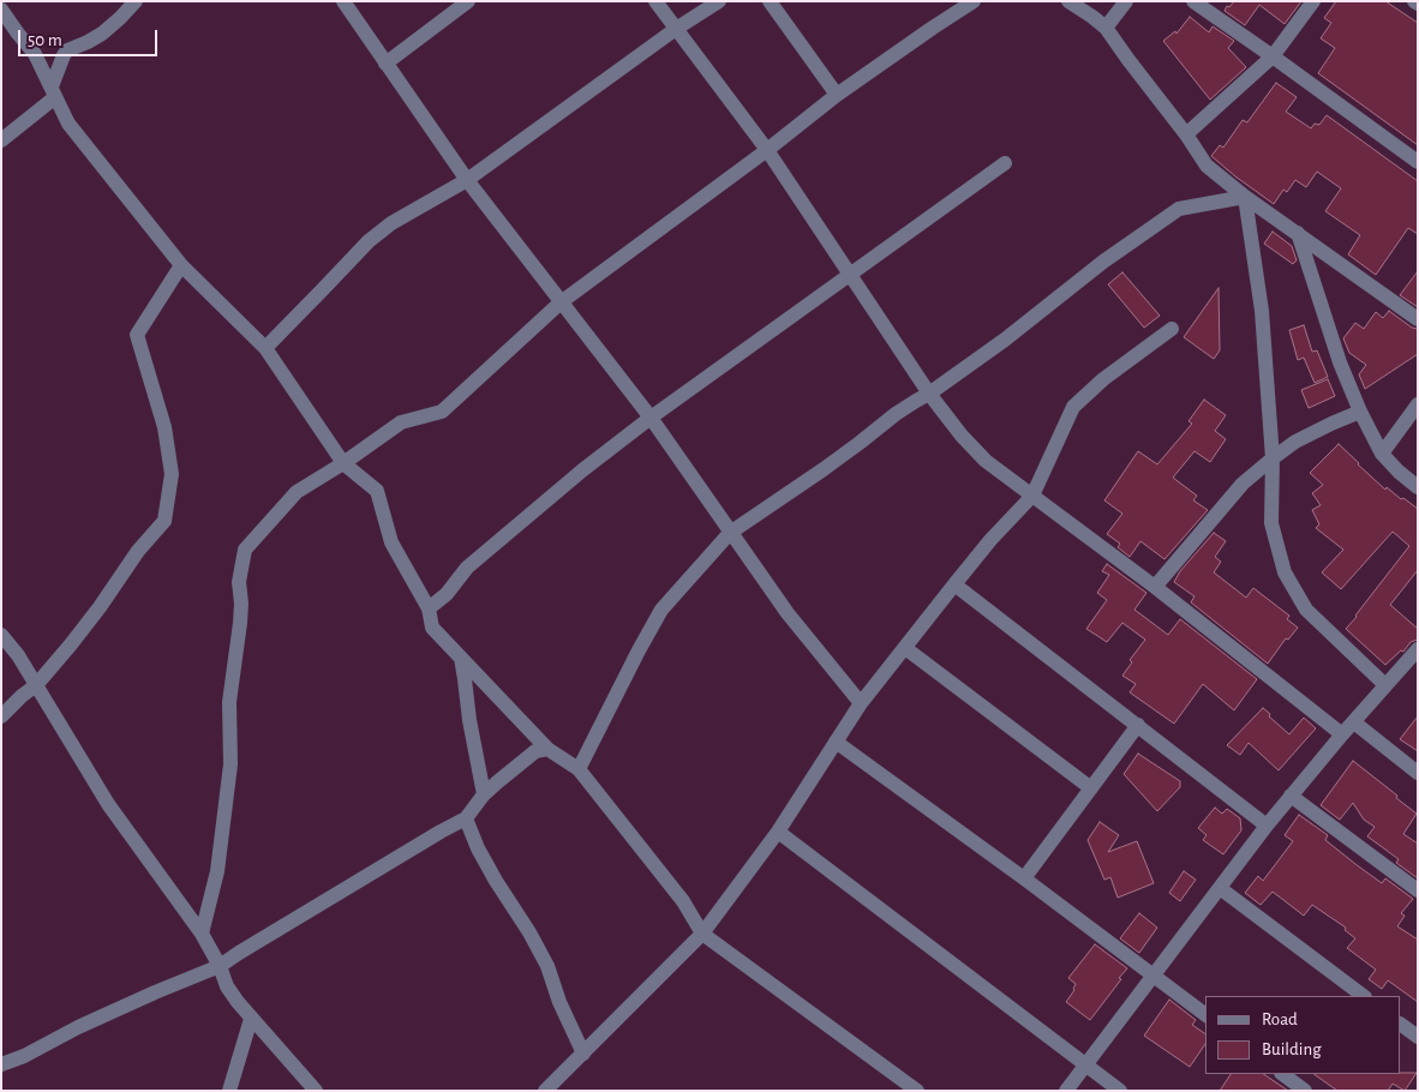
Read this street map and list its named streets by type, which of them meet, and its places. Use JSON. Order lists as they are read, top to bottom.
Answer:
{
  "legend": ["Road", "Building"],
  "scale_bar": "50 m"
}
